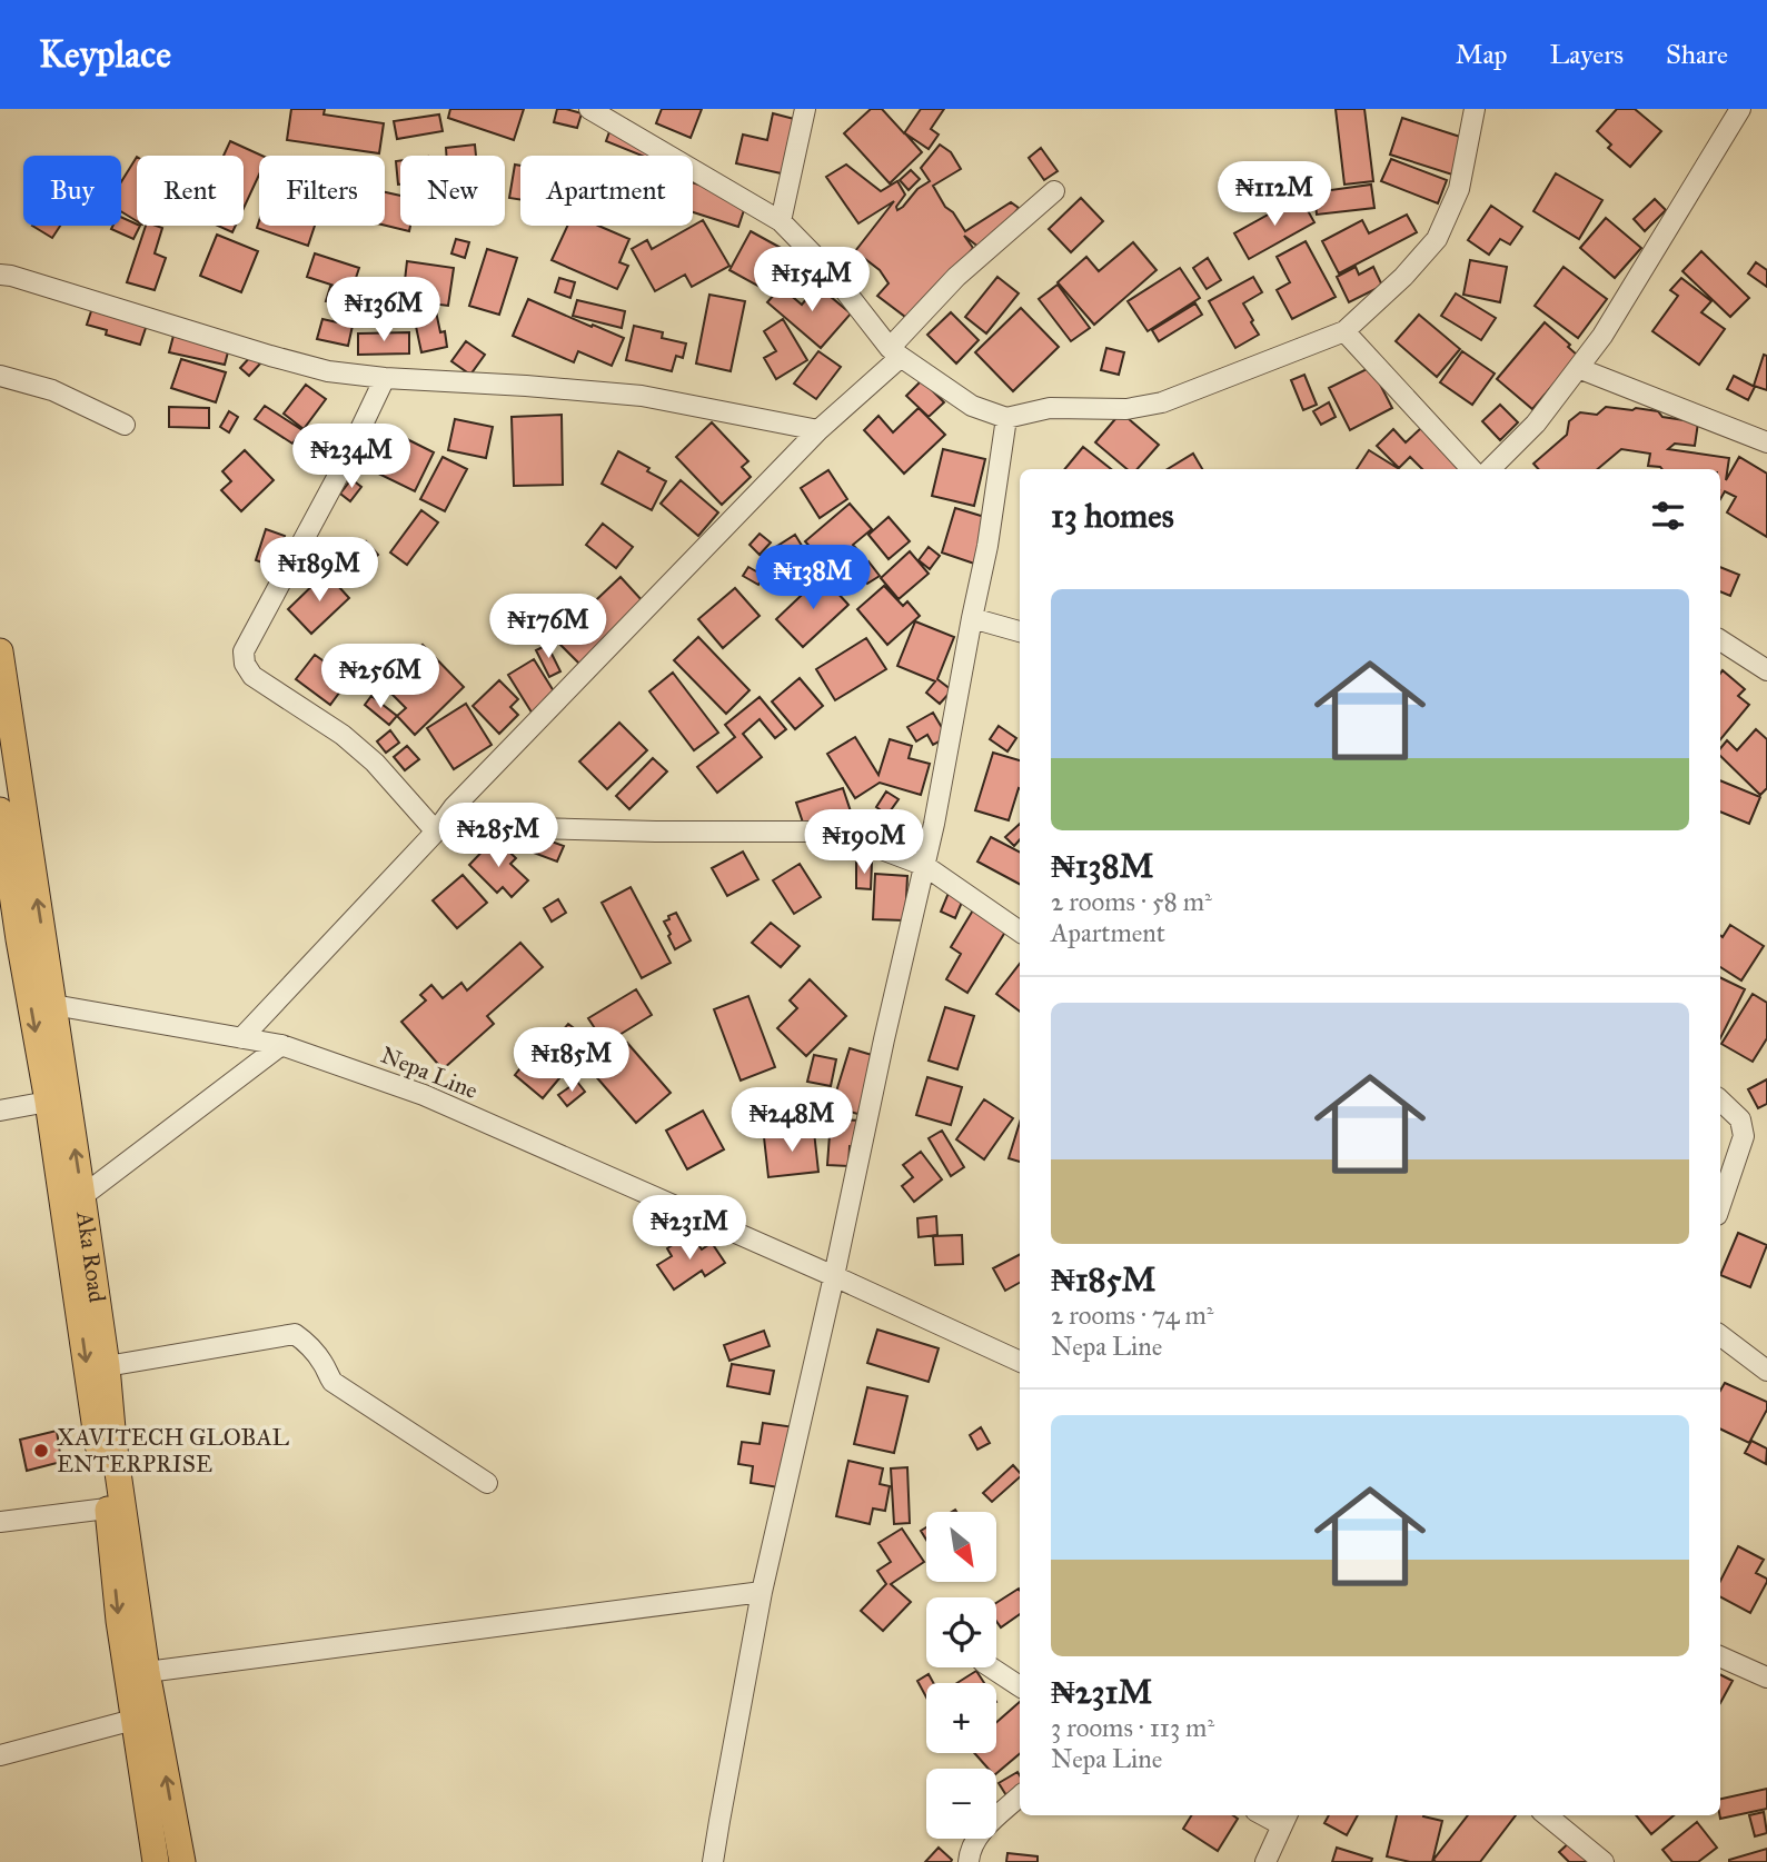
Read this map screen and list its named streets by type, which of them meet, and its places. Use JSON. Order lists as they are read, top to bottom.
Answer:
{
  "streets": {
    "main road": ["Aka Road"],
    "street": ["Nepa Line"]
  },
  "crossings": [
    ["Nepa Line", "Aka Road"]
  ],
  "places": ["XAVITECH GLOBAL ENTERPRISE"],
  "north": "bottom right",
  "page": {
    "header": "Keyplace",
    "nav": ["Map", "Layers", "Share"],
    "chip": [
      "Buy",
      "Rent",
      "Filters",
      "New",
      "Apartment"
    ],
    "price": [
      "₦112M",
      "₦154M",
      "₦136M",
      "₦234M",
      "₦189M",
      "₦138M",
      "₦176M",
      "₦256M",
      "₦285M",
      "₦190M",
      "₦185M",
      "₦248M",
      "₦231M"
    ],
    "heading": "13 homes",
    "list": [
      {
        "name": "₦138M",
        "note": "2 rooms · 58 m² · Apartment"
      },
      {
        "name": "₦185M",
        "note": "2 rooms · 74 m² · Nepa Line"
      },
      {
        "name": "₦231M",
        "note": "3 rooms · 113 m² · Nepa Line"
      }
    ],
    "map_buttons": ["+", "−"]
  }
}
